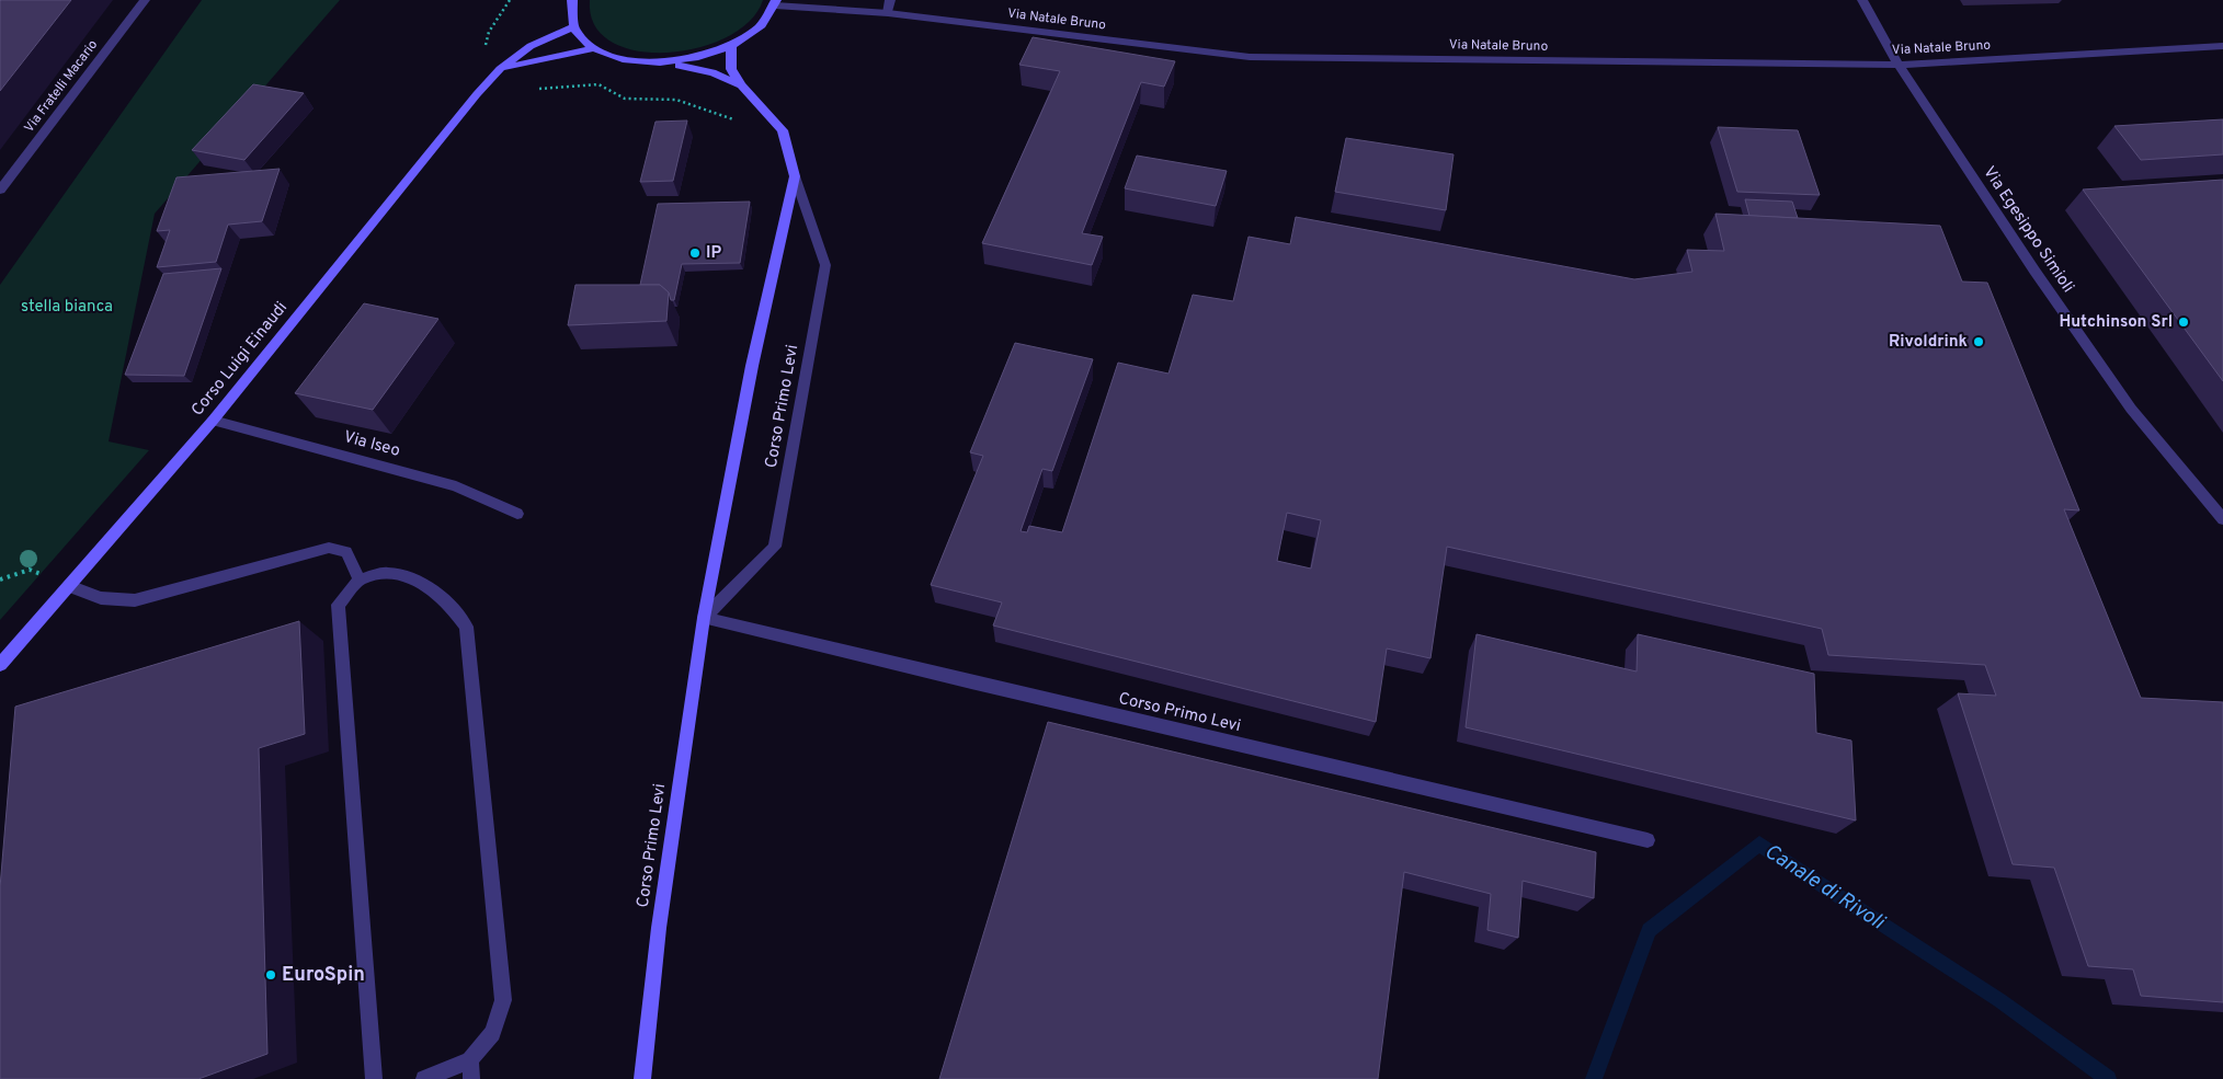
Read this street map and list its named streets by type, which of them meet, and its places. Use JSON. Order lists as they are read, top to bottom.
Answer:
{
  "streets": {
    "main road": ["Corso Luigi Einaudi", "Corso Primo Levi"],
    "street": [
      "Via Natale Bruno",
      "Via Fratelli Macario",
      "Via Egesippo Simioli",
      "Via Iseo"
    ]
  },
  "crossings": [
    ["Via Natale Bruno", "Via Egesippo Simioli"],
    ["Corso Luigi Einaudi", "Via Iseo"]
  ],
  "water": ["Canale di Rivoli"],
  "parks": ["stella bianca"],
  "places": [
    "IP",
    "Hutchinson Srl",
    "Rivoldrink",
    "EuroSpin"
  ]
}
